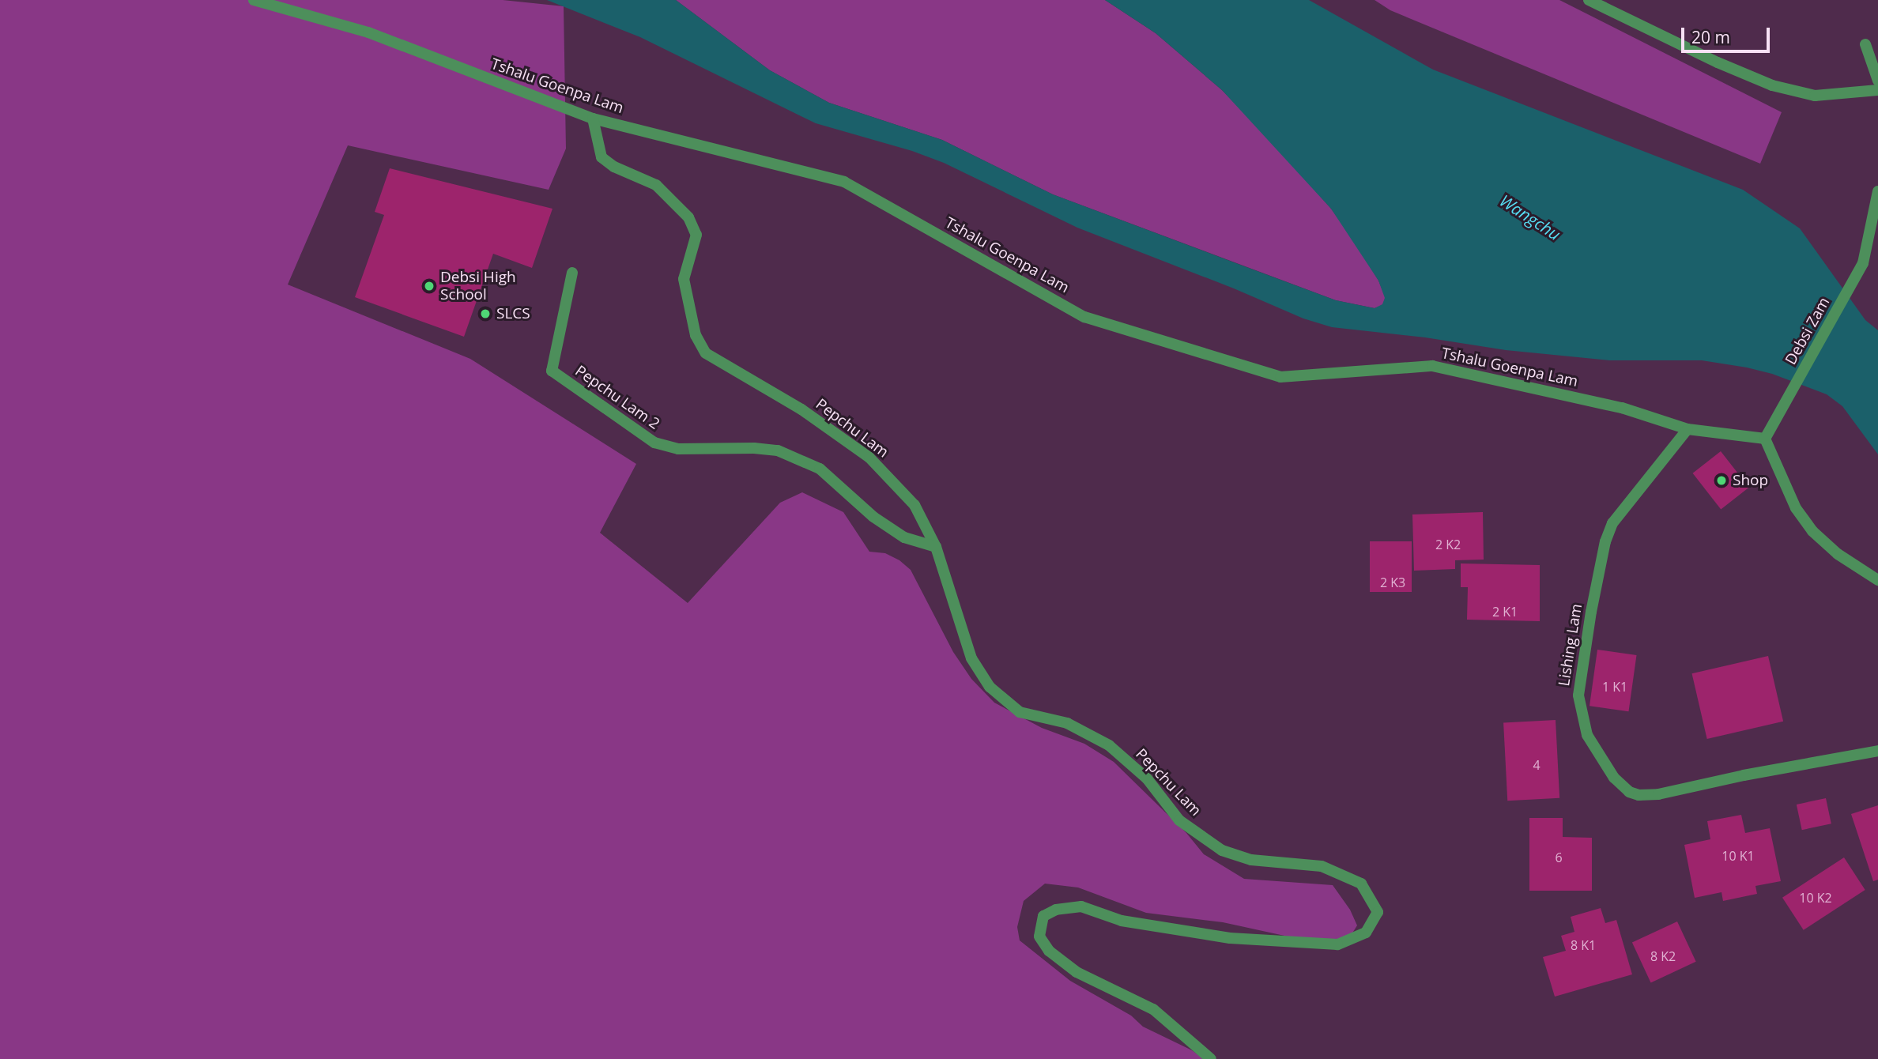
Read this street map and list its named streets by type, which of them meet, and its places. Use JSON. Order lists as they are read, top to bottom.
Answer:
{
  "streets": {
    "street": [
      "Tshalu Goenpa Lam",
      "Debsi Zam",
      "Pepchu Lam 2",
      "Pepchu Lam",
      "Lishing Lam"
    ]
  },
  "crossings": [
    ["Tshalu Goenpa Lam", "Debsi Zam"],
    ["Tshalu Goenpa Lam", "Pepchu Lam"],
    ["Tshalu Goenpa Lam", "Lishing Lam"],
    ["Pepchu Lam 2", "Pepchu Lam"]
  ],
  "water": ["Wangchu"],
  "places": ["Debsi High School", "SLCS", "Shop"],
  "house_numbers": [
    "2 K2",
    "2 K3",
    "2 K1",
    "1 K1",
    "4",
    "10 K1",
    "6",
    "10 K2",
    "8 K1",
    "8 K2"
  ],
  "scale_bar": "20 m"
}
